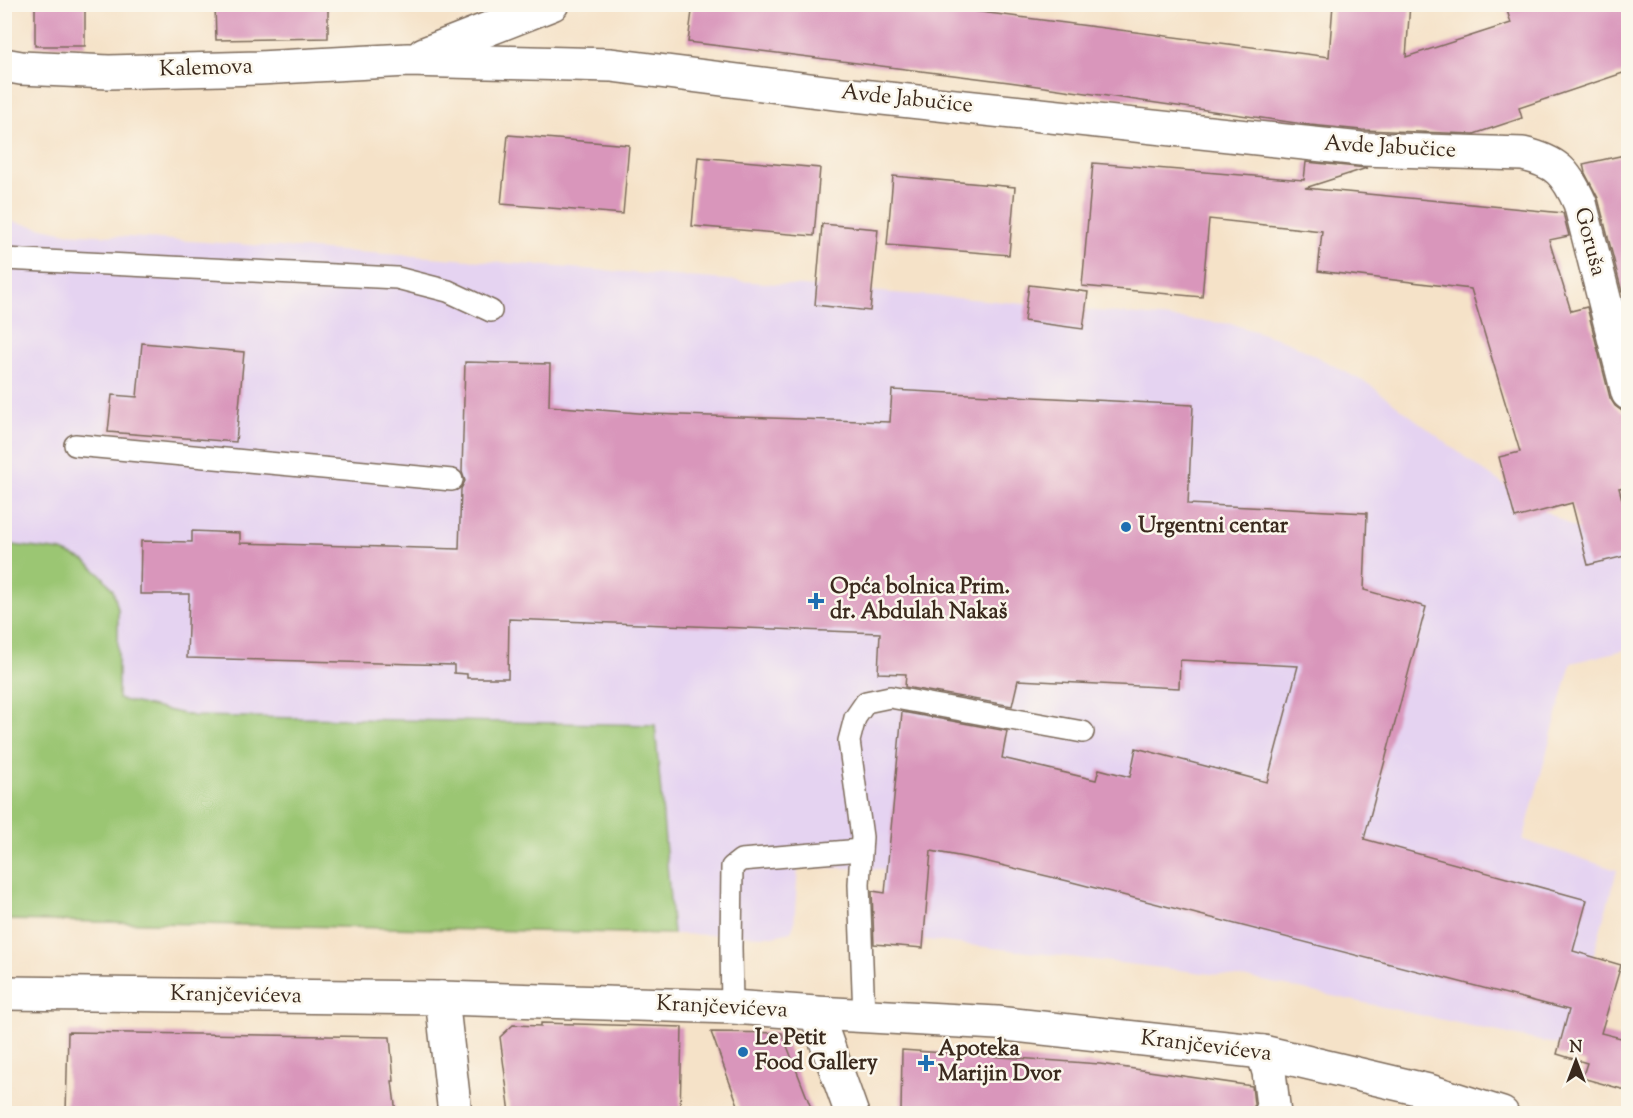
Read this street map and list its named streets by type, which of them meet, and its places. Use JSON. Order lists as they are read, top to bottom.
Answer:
{
  "streets": {
    "street": [
      "Kalemova",
      "Avde Jabučice",
      "Goruša",
      "Kranjčevićeva"
    ]
  },
  "crossings": [
    ["Kalemova", "Avde Jabučice"],
    ["Avde Jabučice", "Goruša"]
  ],
  "places": {
    "other": ["Urgentni centar", "Le Petit Food Gallery"],
    "health": ["Opća bolnica Prim. dr. Abdulah Nakaš", "Apoteka Marijin Dvor"]
  },
  "north": "top"
}
